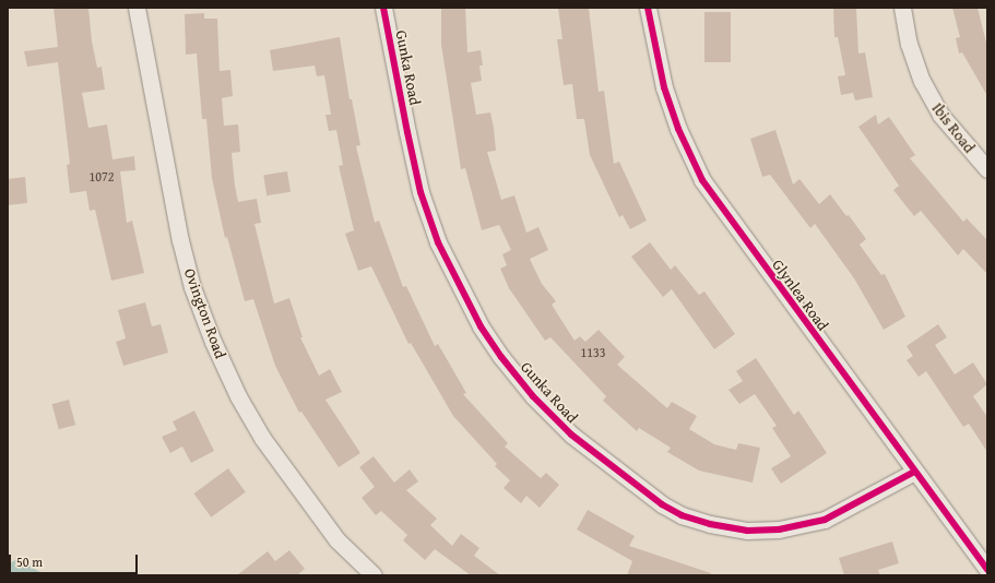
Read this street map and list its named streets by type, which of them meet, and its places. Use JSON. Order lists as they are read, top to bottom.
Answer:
{
  "streets": {
    "street": [
      "Gunka Road",
      "Ibis Road",
      "Glynlea Road",
      "Ovington Road"
    ]
  },
  "crossings": [
    ["Gunka Road", "Glynlea Road"]
  ],
  "house_numbers": ["1072", "1133"],
  "scale_bar": "50 m"
}
